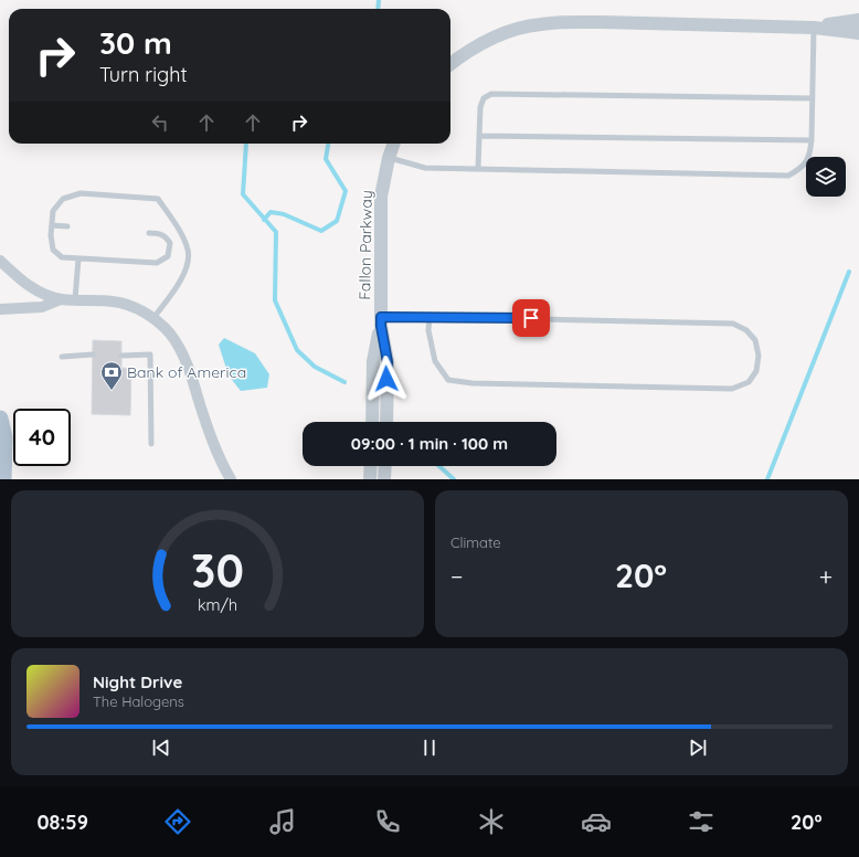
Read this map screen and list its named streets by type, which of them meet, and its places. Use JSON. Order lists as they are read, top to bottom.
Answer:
{
  "streets": {
    "street": ["Fallon Parkway"]
  },
  "places": {
    "bank": ["Bank of America"]
  },
  "page": {
    "turn": ["30 m", "Turn right"],
    "limit": "40",
    "trip": "09:00 · 1 min · 100 m",
    "tile": "Climate",
    "heat": ["−", "20°", "+"],
    "song": ["Night Drive", "The Halogens"],
    "tabs": ["08:59", "20°"],
    "gauge": ["30", "km/h"]
  }
}
